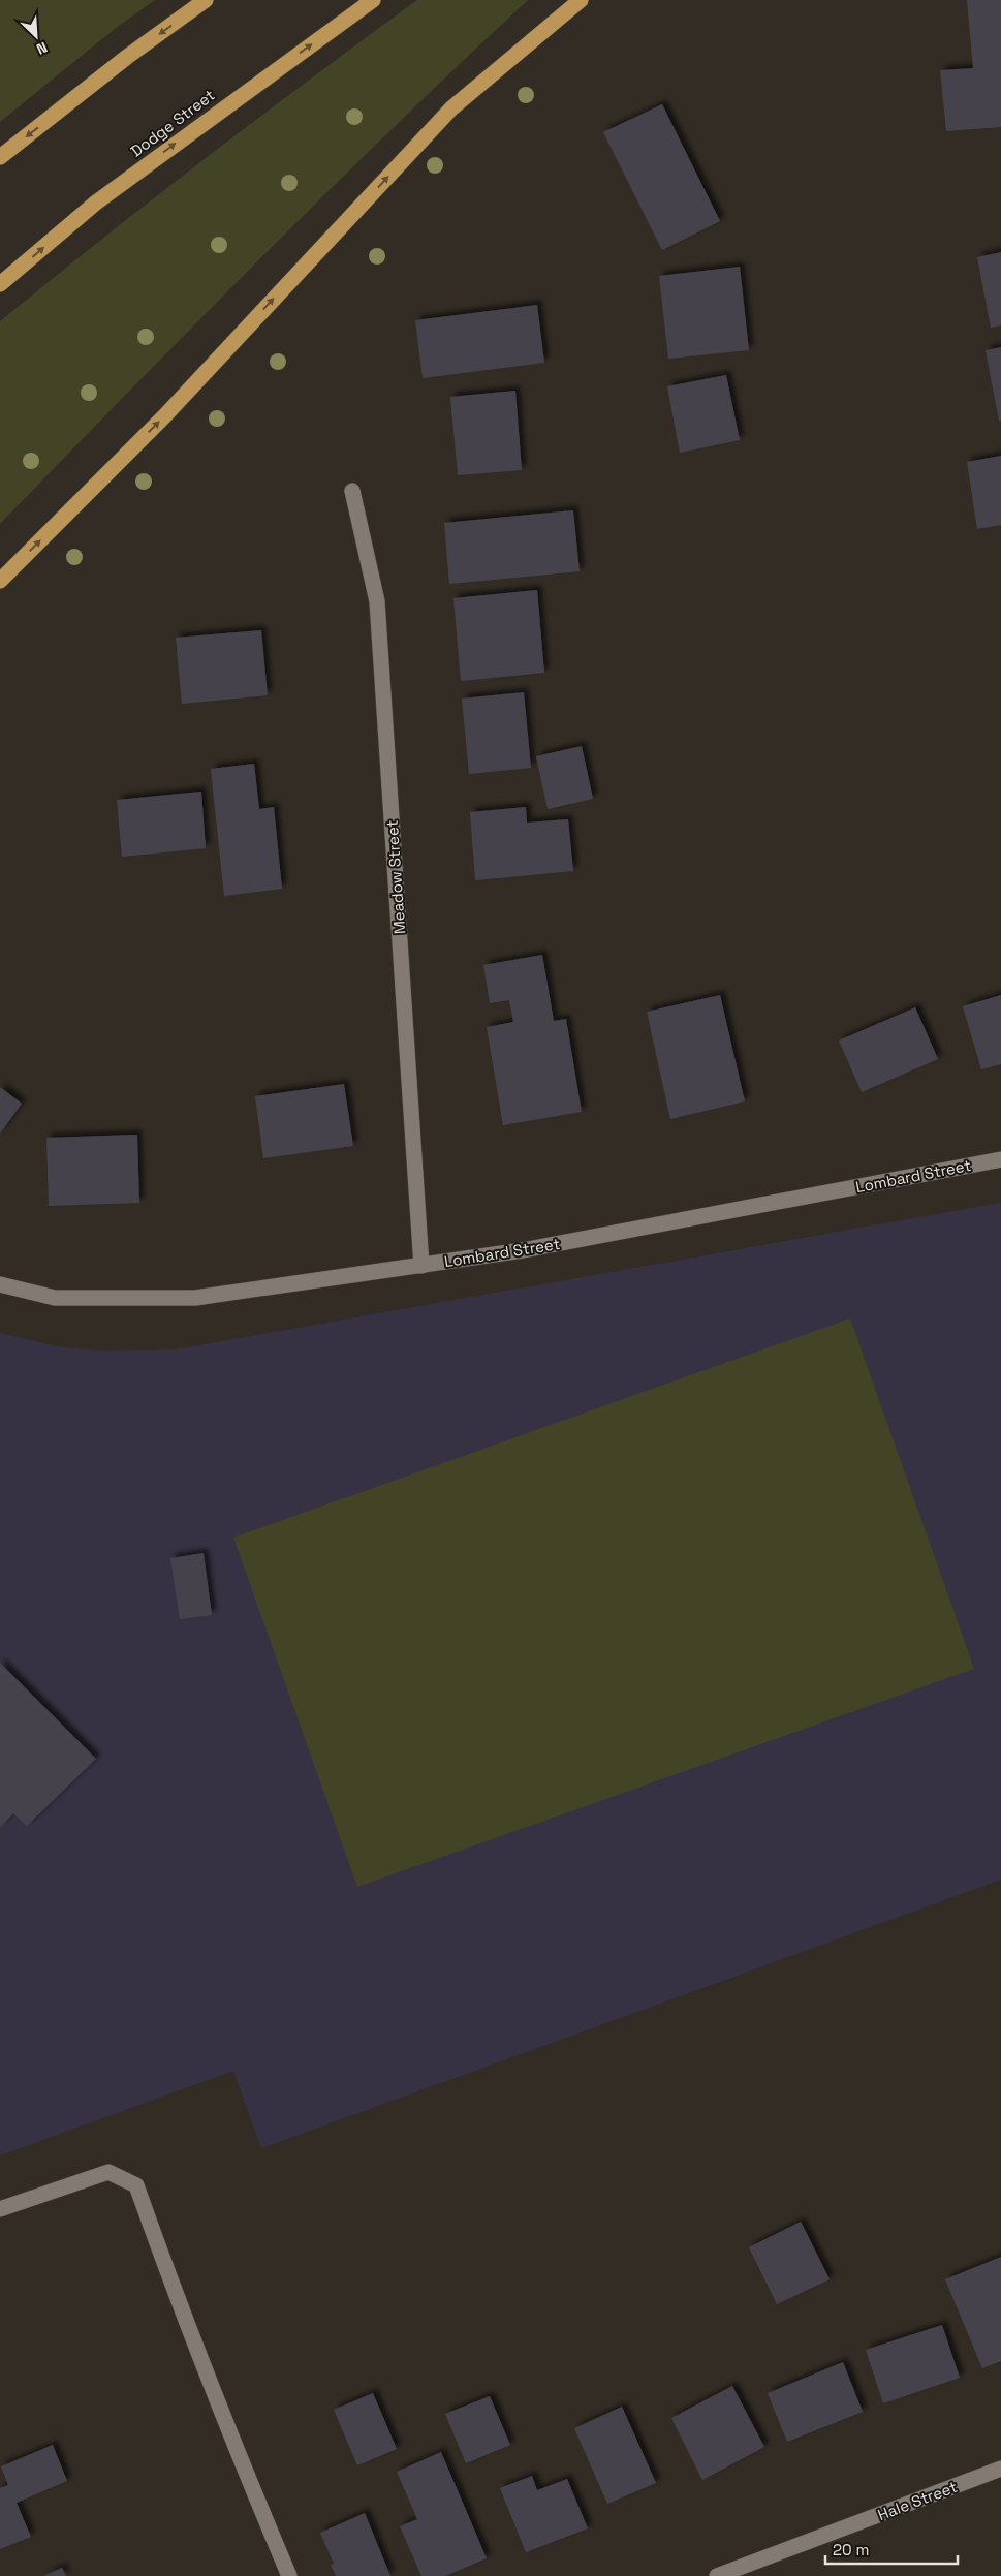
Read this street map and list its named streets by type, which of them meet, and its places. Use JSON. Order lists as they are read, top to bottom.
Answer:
{
  "streets": {
    "highway": ["Dodge Street"],
    "street": ["Meadow Street", "Lombard Street", "Hale Street"]
  },
  "crossings": [
    ["Meadow Street", "Lombard Street"]
  ],
  "scale_bar": "20 m",
  "north": "bottom right"
}
